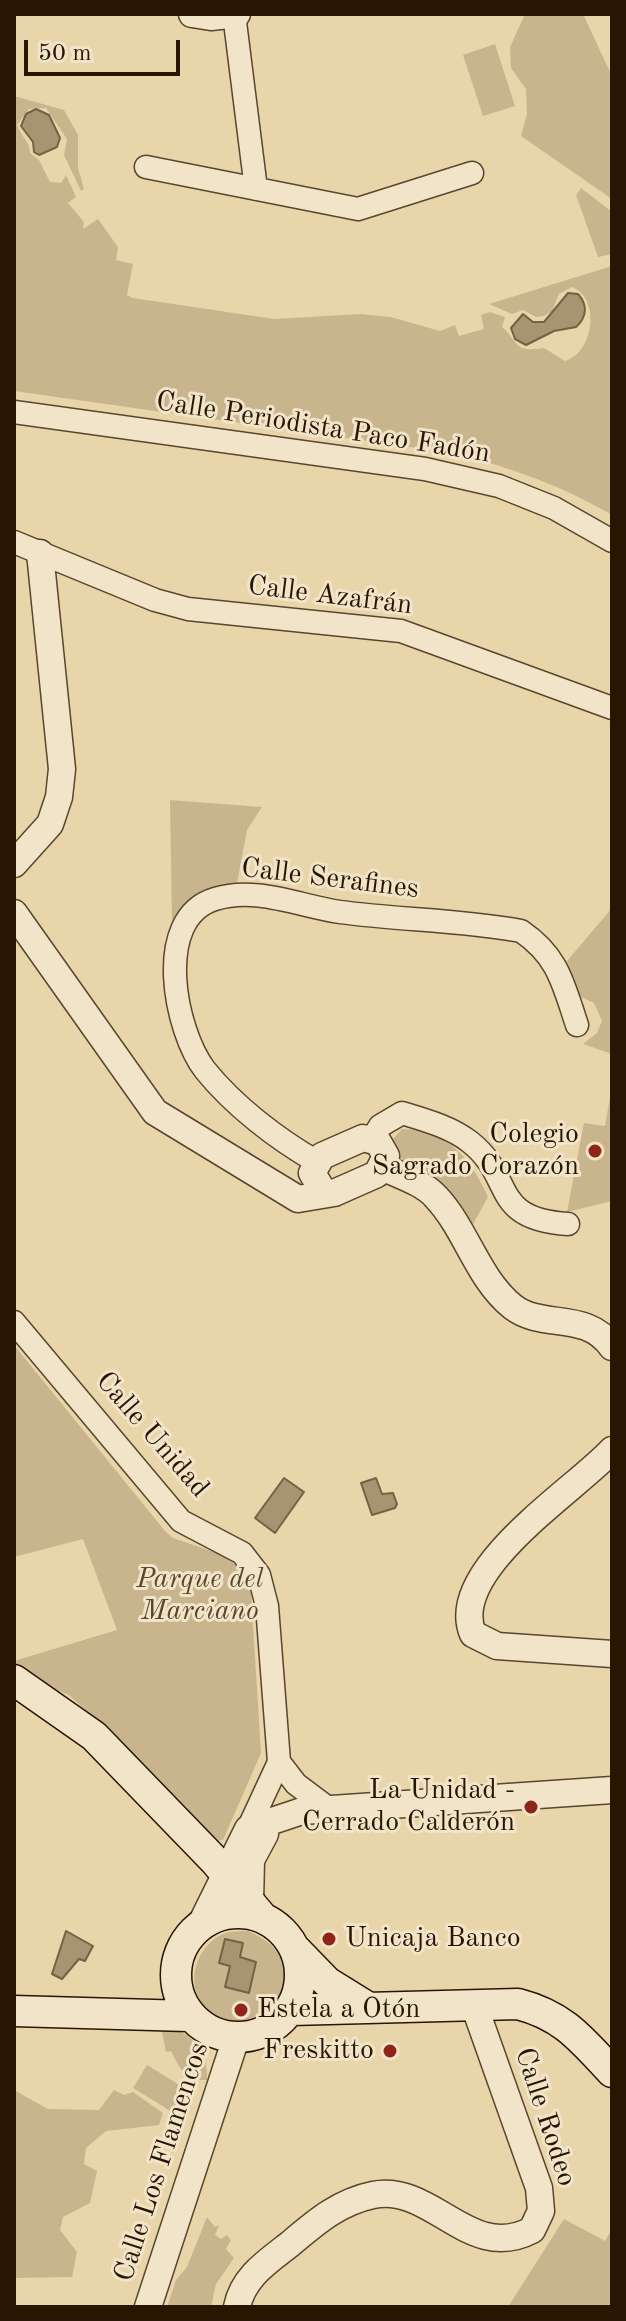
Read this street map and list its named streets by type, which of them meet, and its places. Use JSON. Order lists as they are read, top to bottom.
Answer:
{
  "streets": {
    "street": [
      "Calle Periodista Paco Fadón",
      "Calle Azafrán",
      "Calle Serafines",
      "Calle Unidad",
      "Calle Rodeo",
      "Calle Los Flamencos"
    ]
  },
  "crossings": [
    ["Calle Unidad", "Calle Los Flamencos"]
  ],
  "parks": ["Parque del Marciano"],
  "places": [
    "Colegio Sagrado Corazón",
    "La Unidad - Cerrado Calderón",
    "Unicaja Banco",
    "Estela a Otón",
    "Freskitto"
  ],
  "scale_bar": "50 m"
}
